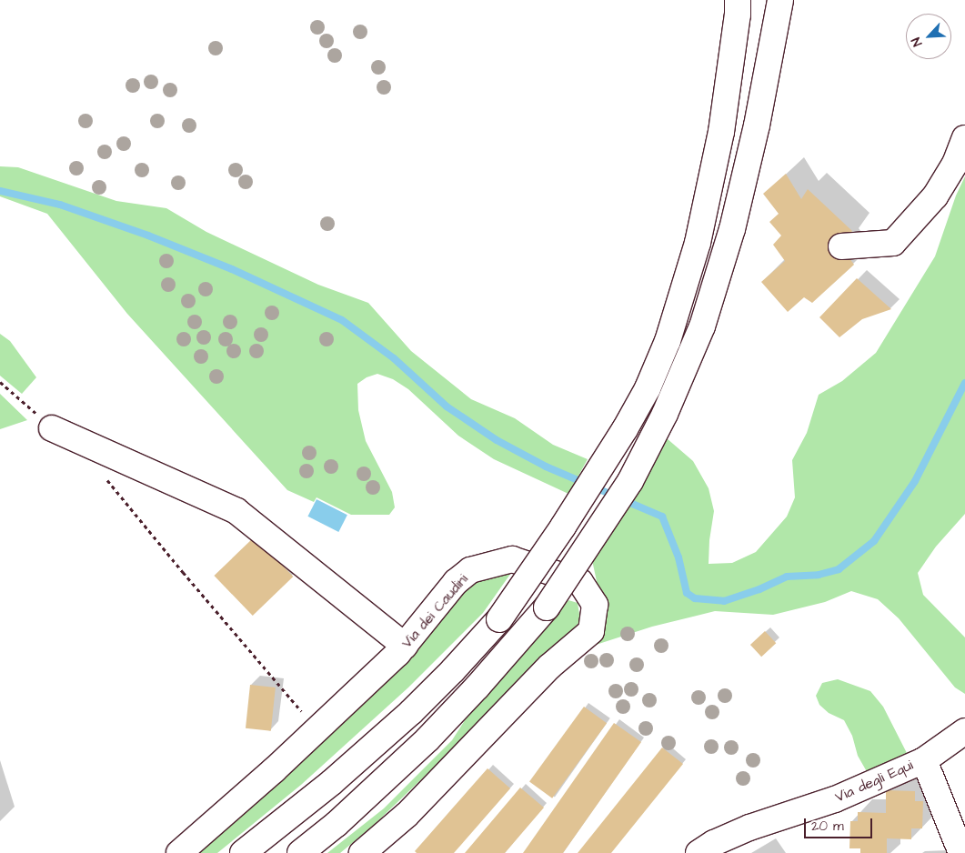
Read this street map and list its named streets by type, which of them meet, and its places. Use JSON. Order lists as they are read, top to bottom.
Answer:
{
  "streets": {
    "main road": ["Via dei Caudini", "Via degli Equi"]
  },
  "scale_bar": "20 m",
  "north": "bottom left"
}
